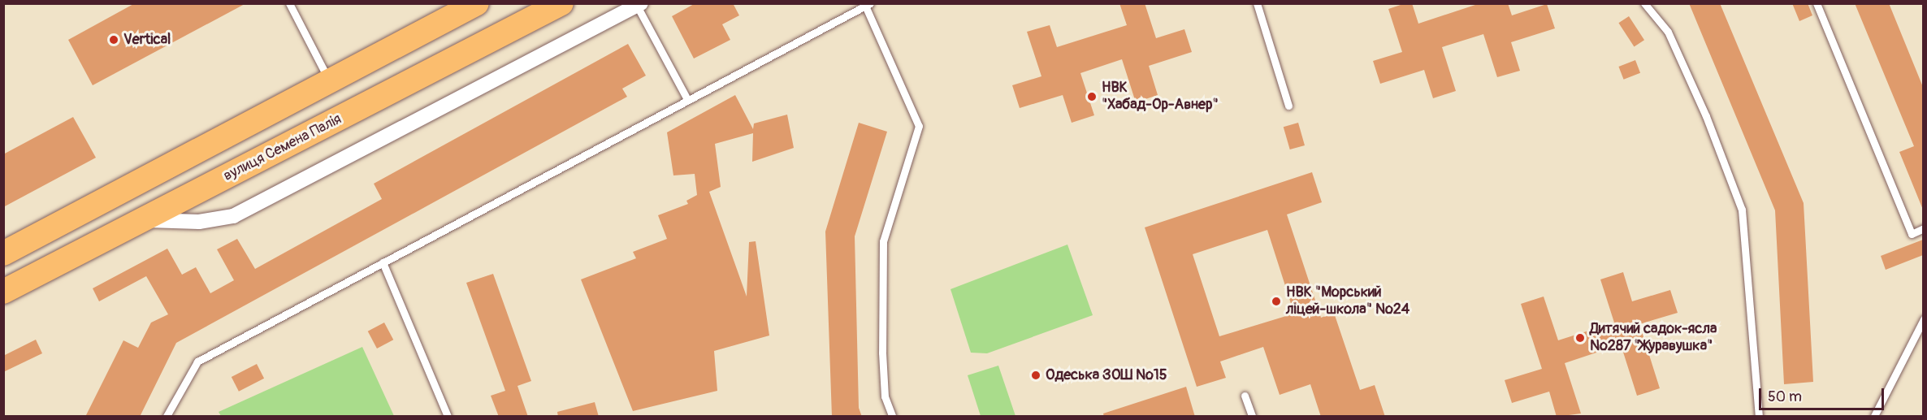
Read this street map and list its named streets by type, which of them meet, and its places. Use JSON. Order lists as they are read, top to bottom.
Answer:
{
  "streets": {
    "main road": ["вулиця Семена Палія"]
  },
  "places": [
    "Vertical",
    "НВК \"Хабад-Ор-Авнер\"",
    "НВК \"Морський ліцей-школа\" №24",
    "Дитячий садок-ясла №287 \"Журавушка\"",
    "Одеська ЗОШ №15"
  ],
  "scale_bar": "50 m"
}
